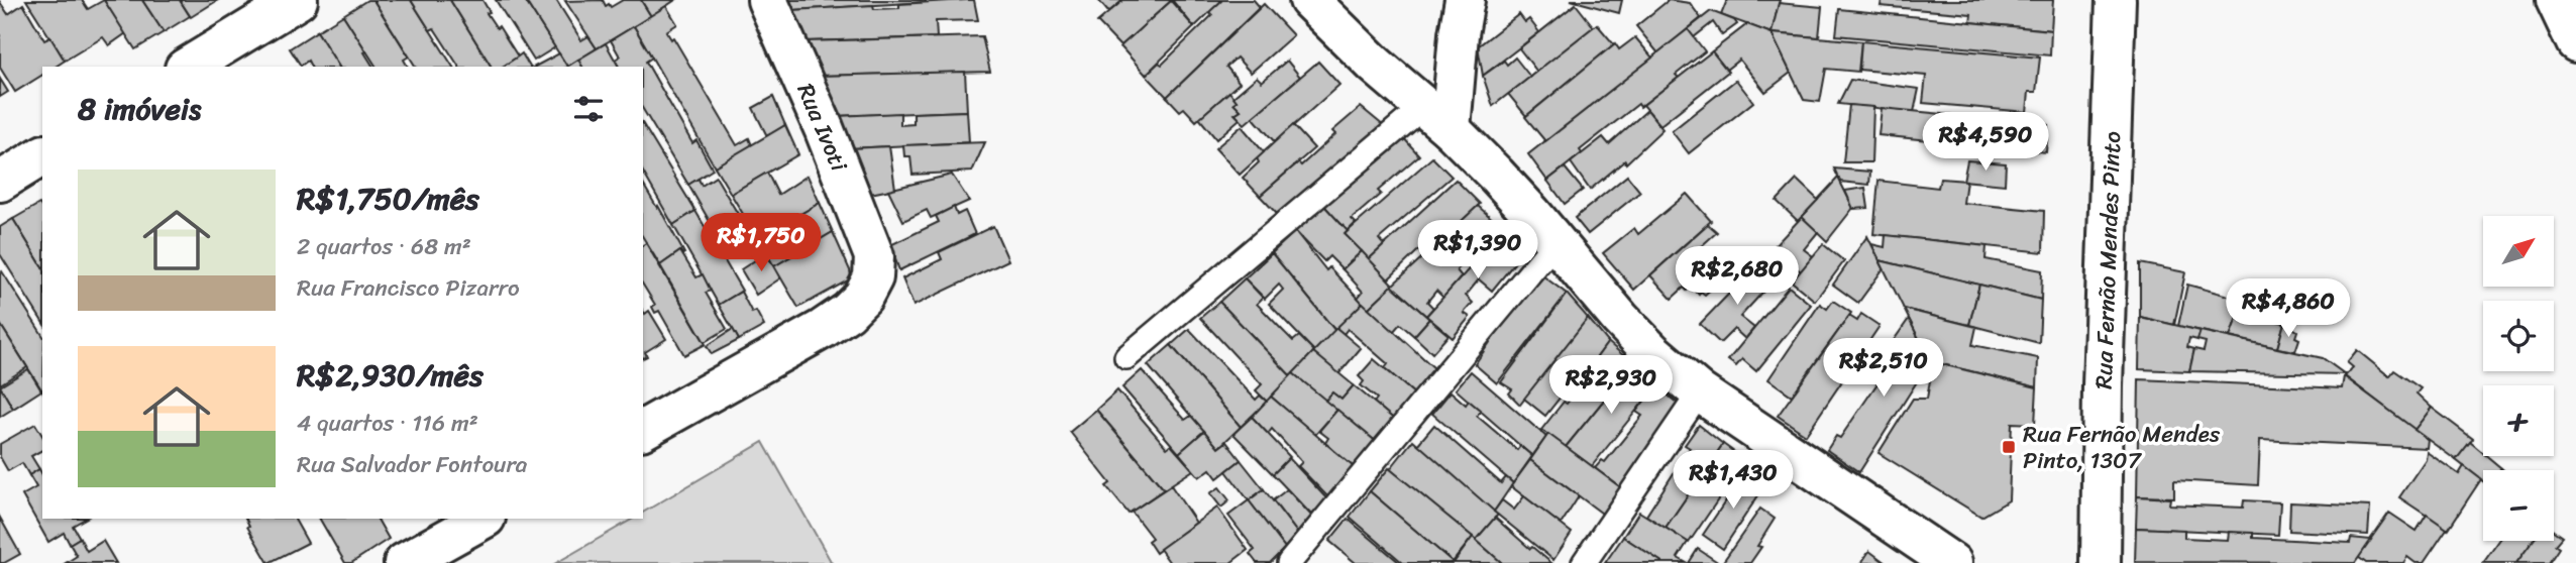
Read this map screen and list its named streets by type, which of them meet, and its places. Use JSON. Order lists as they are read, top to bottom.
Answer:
{
  "streets": {
    "street": ["Rua Ivoti", "Rua Fernão Mendes Pinto"]
  },
  "places": {
    "transit": ["Rua Fernão Mendes Pinto, 1307"]
  },
  "north": "top right",
  "page": {
    "heading": "8 imóveis",
    "price": [
      "R$4,590",
      "R$1,750",
      "R$1,390",
      "R$2,680",
      "R$4,860",
      "R$2,510",
      "R$2,930",
      "R$1,430"
    ],
    "list": [
      {
        "name": "R$1,750/mês",
        "note": "2 quartos · 68 m² · Rua Francisco Pizarro"
      },
      {
        "name": "R$2,930/mês",
        "note": "4 quartos · 116 m² · Rua Salvador Fontoura"
      }
    ],
    "map_buttons": ["+", "−"]
  }
}
